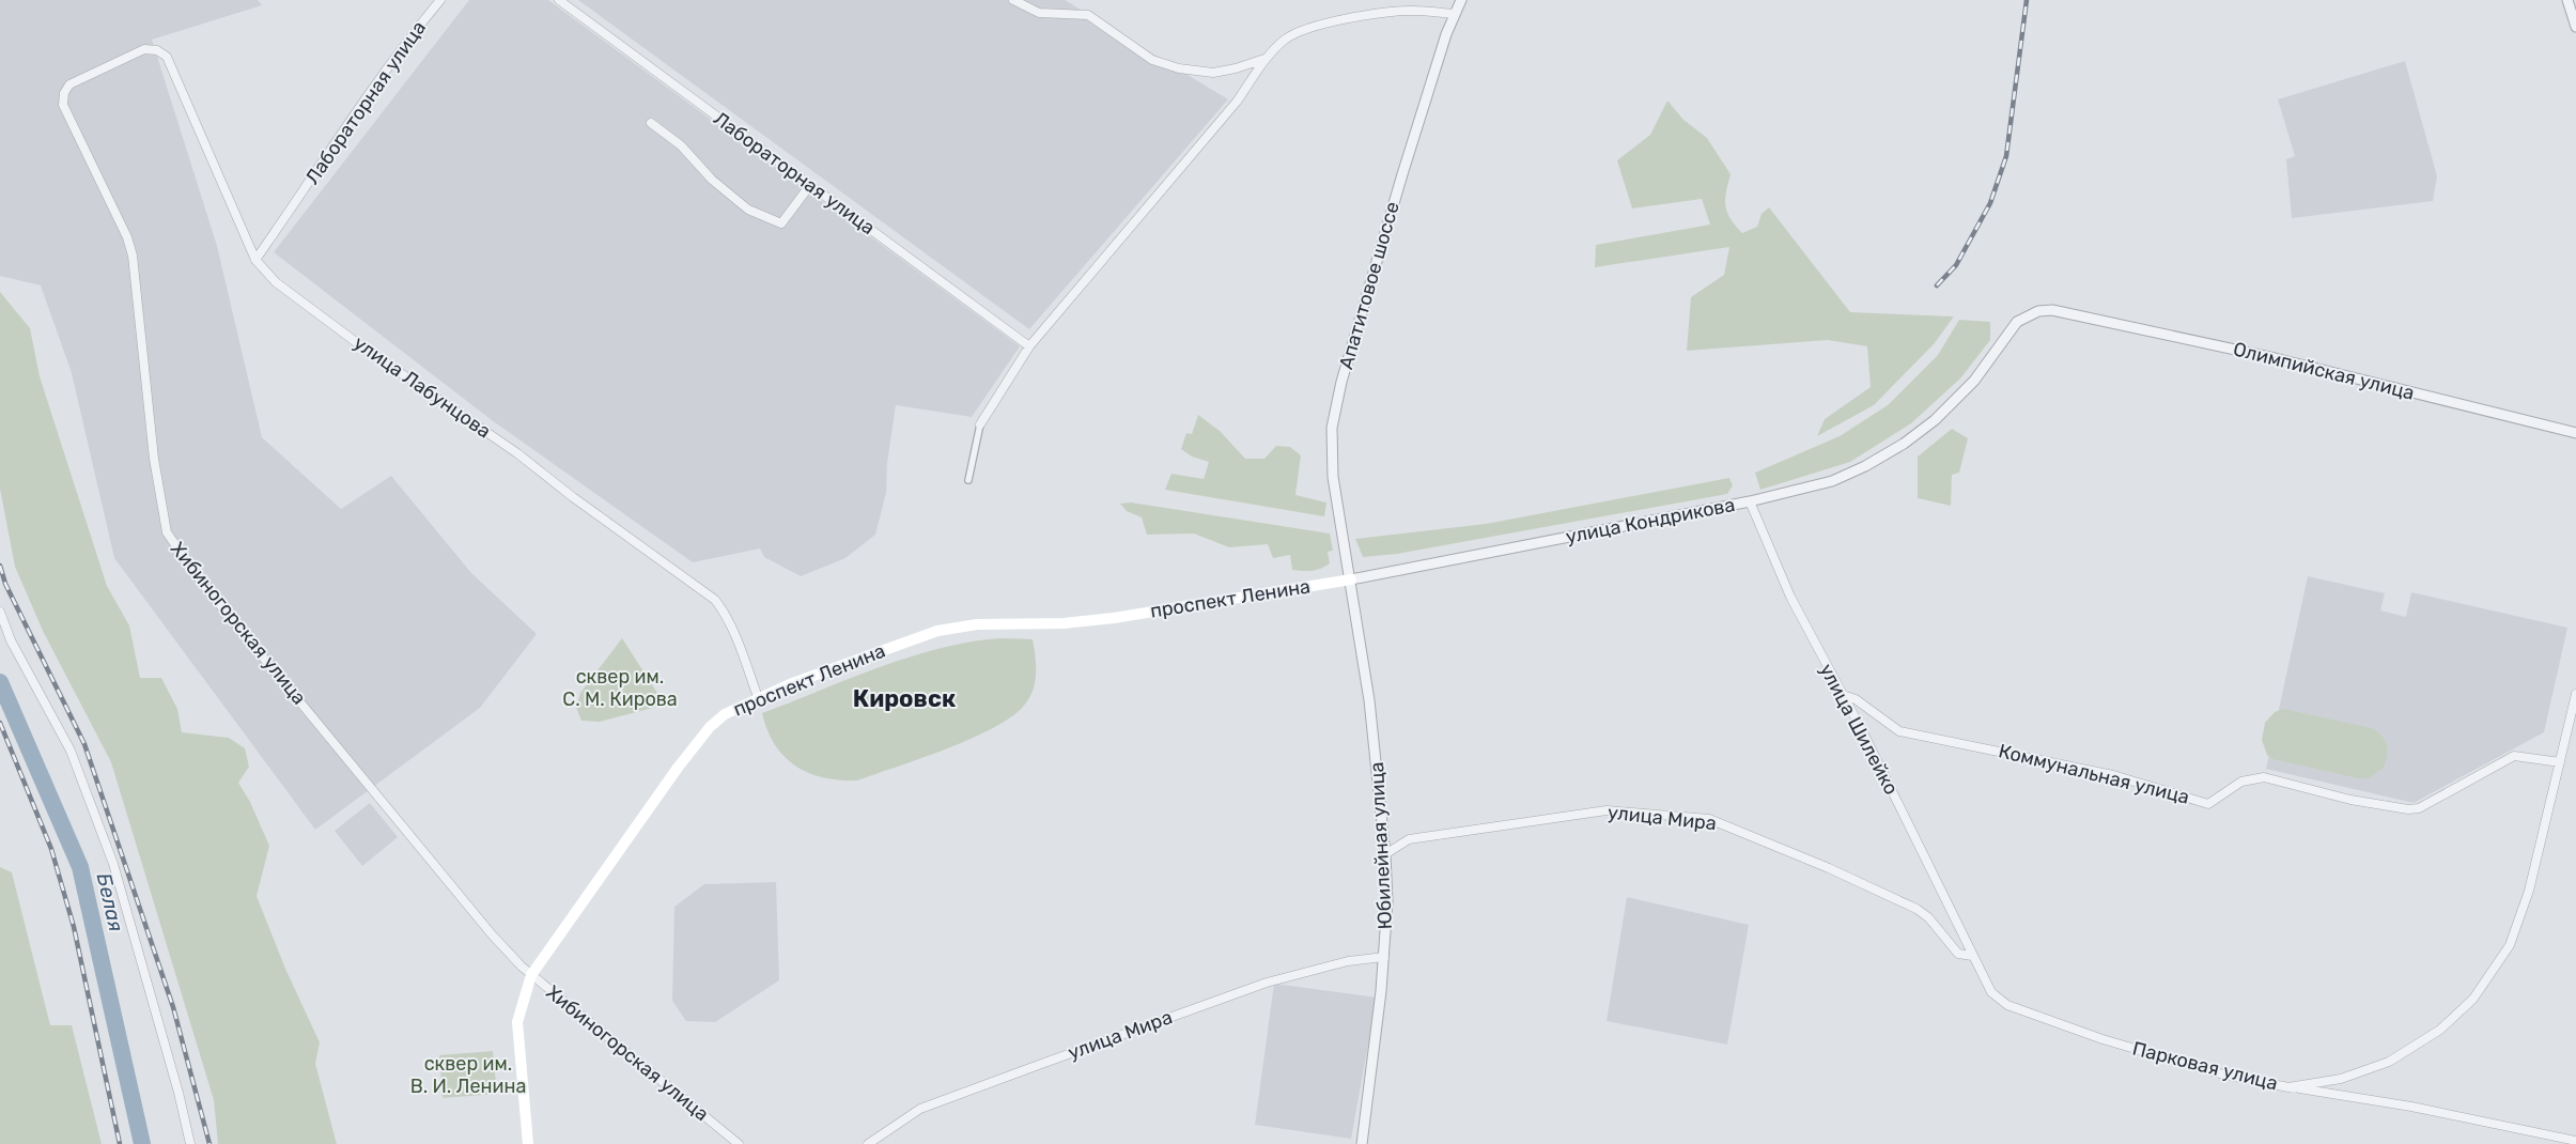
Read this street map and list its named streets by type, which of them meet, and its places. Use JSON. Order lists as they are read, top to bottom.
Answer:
{
  "streets": {
    "main road": ["проспект Ленина"],
    "street": [
      "Лабораторная улица",
      "Апатитовое шоссе",
      "Олимпийская улица",
      "улица Лабунцова",
      "улица Кондрикова",
      "Хибиногорская улица",
      "улица Шилейко",
      "Коммунальная улица",
      "улица Мира",
      "Юбилейная улица",
      "Парковая улица"
    ]
  },
  "crossings": [
    ["Лабораторная улица", "улица Лабунцова"],
    ["Апатитовое шоссе", "улица Кондрикова"],
    ["Апатитовое шоссе", "проспект Ленина"],
    ["Апатитовое шоссе", "Юбилейная улица"],
    ["Олимпийская улица", "улица Кондрикова"],
    ["улица Лабунцова", "проспект Ленина"],
    ["улица Лабунцова", "Хибиногорская улица"],
    ["улица Кондрикова", "проспект Ленина"],
    ["улица Кондрикова", "улица Шилейко"],
    ["улица Кондрикова", "Юбилейная улица"],
    ["проспект Ленина", "Хибиногорская улица"],
    ["проспект Ленина", "Юбилейная улица"],
    ["улица Шилейко", "Коммунальная улица"],
    ["улица Шилейко", "улица Мира"],
    ["улица Шилейко", "Парковая улица"],
    ["Коммунальная улица", "Парковая улица"],
    ["улица Мира", "Юбилейная улица"],
    ["улица Мира", "Парковая улица"]
  ],
  "districts": ["Кировск"],
  "water": ["Белая"],
  "parks": ["сквер им. С. М. Кирова", "сквер им. В. И. Ленина"]
}
